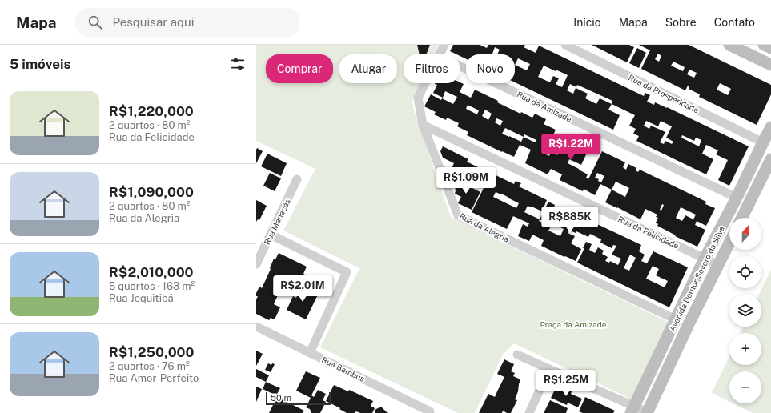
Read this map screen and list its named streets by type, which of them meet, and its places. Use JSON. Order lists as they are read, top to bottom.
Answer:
{
  "streets": {
    "main road": ["Avenida Doutor Severo da Silva"],
    "street": [
      "Rua da Prosperidade",
      "Rua da Amizade",
      "Rua Manacás",
      "Rua da Alegria",
      "Rua da Felicidade",
      "Rua Bambus"
    ]
  },
  "crossings": [
    ["Rua da Prosperidade", "Avenida Doutor Severo da Silva"],
    ["Rua da Amizade", "Avenida Doutor Severo da Silva"],
    ["Rua da Alegria", "Rua da Felicidade"],
    ["Rua da Alegria", "Avenida Doutor Severo da Silva"],
    ["Rua da Felicidade", "Avenida Doutor Severo da Silva"]
  ],
  "parks": ["Praça da Amizade"],
  "scale_bar": "50 m",
  "north": "top",
  "page": {
    "header": "Mapa",
    "search": "Pesquisar aqui",
    "nav": [
      "Início",
      "Mapa",
      "Sobre",
      "Contato"
    ],
    "heading": "5 imóveis",
    "chip": [
      "Comprar",
      "Alugar",
      "Filtros",
      "Novo"
    ],
    "list": [
      {
        "name": "R$1,220,000",
        "note": "2 quartos · 80 m² · Rua da Felicidade"
      },
      {
        "name": "R$1,090,000",
        "note": "2 quartos · 80 m² · Rua da Alegria"
      },
      {
        "name": "R$2,010,000",
        "note": "5 quartos · 163 m² · Rua Jequitibá"
      },
      {
        "name": "R$1,250,000",
        "note": "2 quartos · 76 m² · Rua Amor-Perfeito"
      }
    ],
    "price": [
      "R$1.22M",
      "R$1.09M",
      "R$885K",
      "R$2.01M",
      "R$1.25M"
    ],
    "map_buttons": ["+", "−"],
    "scale": "50 m"
  }
}
